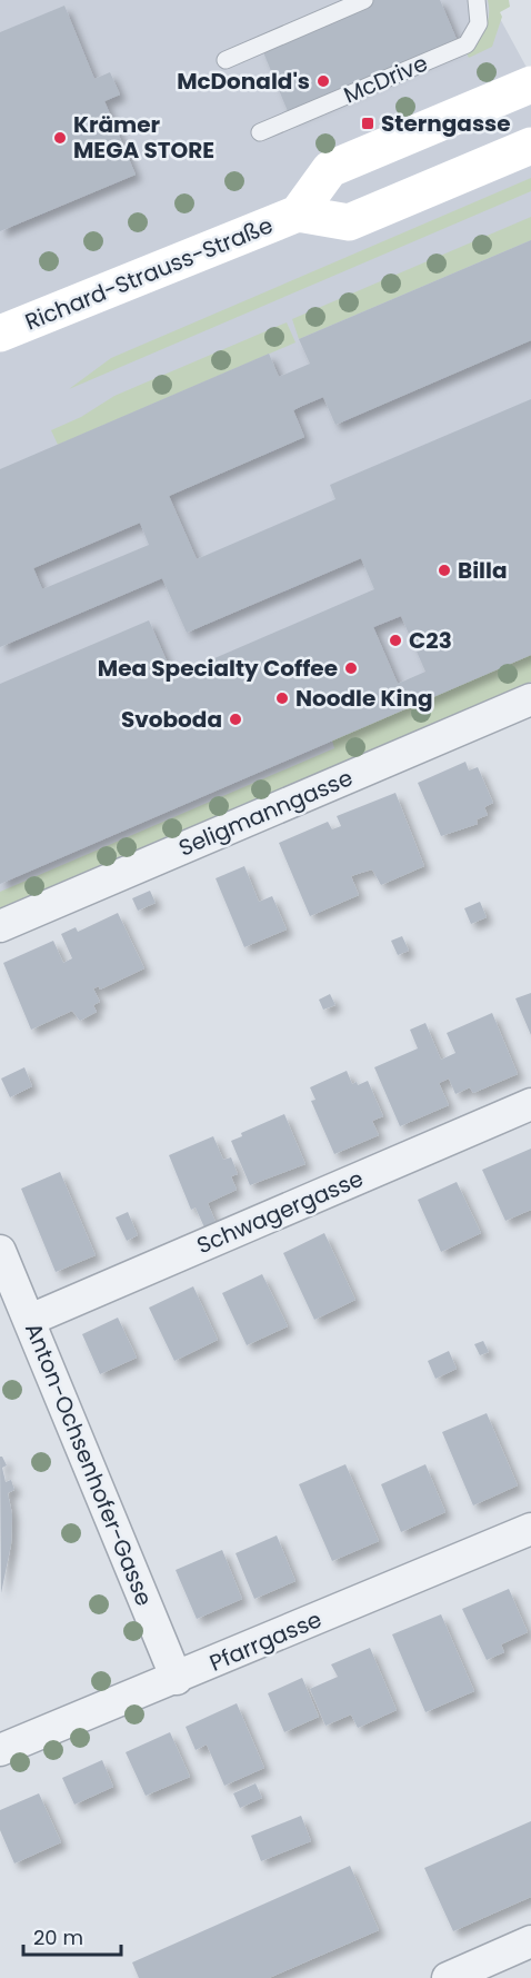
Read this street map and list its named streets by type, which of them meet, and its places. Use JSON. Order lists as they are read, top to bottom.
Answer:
{
  "streets": {
    "main road": ["Richard-Strauss-Straße"],
    "street": [
      "Seligmanngasse",
      "Schwagergasse",
      "Anton-Ochsenhofer-Gasse",
      "Pfarrgasse"
    ],
    "lane": ["McDrive"]
  },
  "crossings": [
    ["Schwagergasse", "Anton-Ochsenhofer-Gasse"],
    ["Anton-Ochsenhofer-Gasse", "Pfarrgasse"]
  ],
  "places": {
    "other": [
      "McDonald's",
      "Krämer MEGA STORE",
      "Billa",
      "C23",
      "Mea Specialty Coffee",
      "Noodle King",
      "Svoboda"
    ],
    "transit": ["Sterngasse"]
  },
  "scale_bar": "20 m"
}
